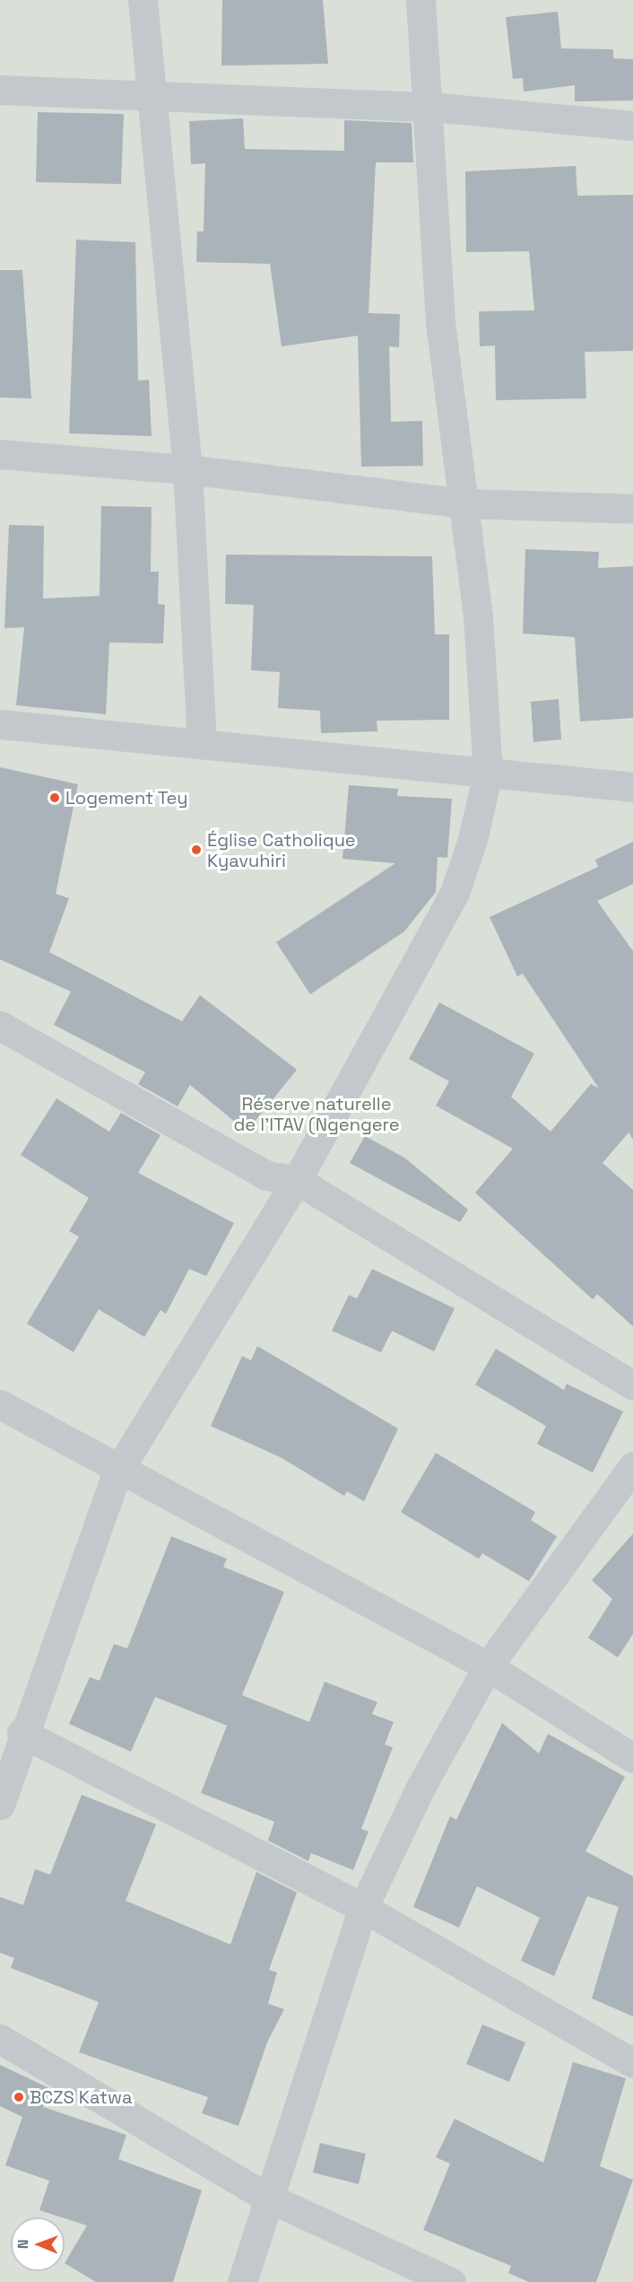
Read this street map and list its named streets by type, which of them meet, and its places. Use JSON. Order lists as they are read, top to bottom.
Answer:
{
  "parks": ["Réserve naturelle de l'ITAV (Ngengere"],
  "places": ["Logement Tey", "Église Catholique Kyavuhiri", "BCZS Katwa"],
  "north": "left"
}
